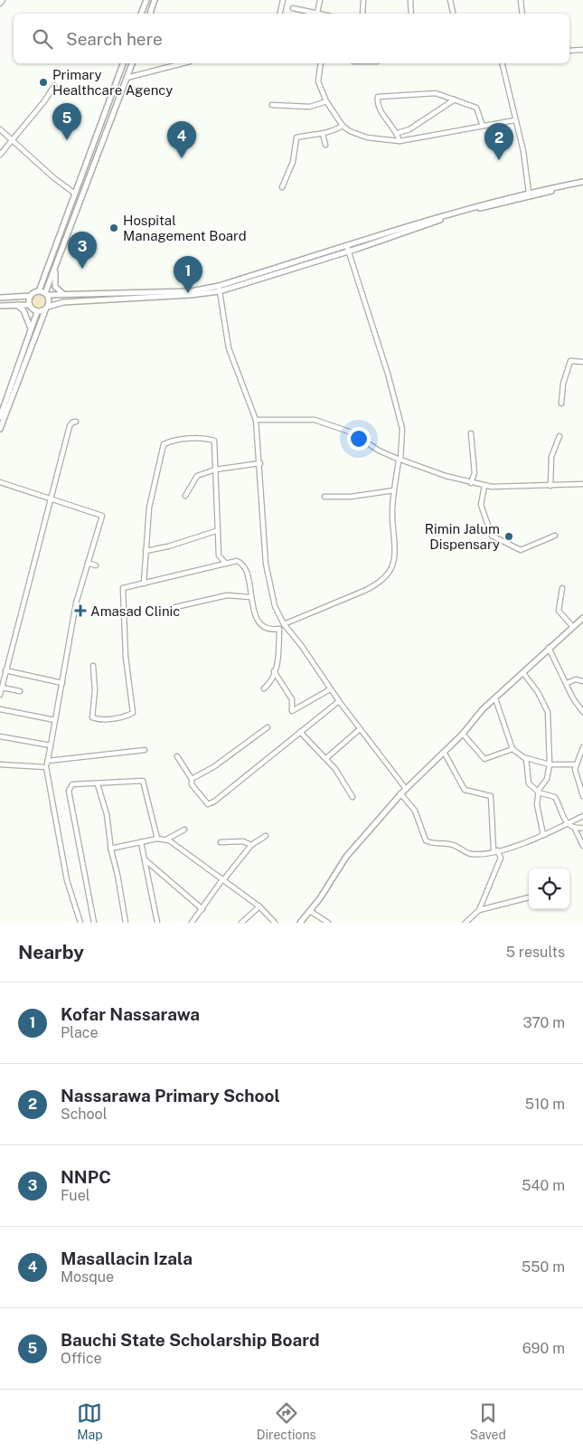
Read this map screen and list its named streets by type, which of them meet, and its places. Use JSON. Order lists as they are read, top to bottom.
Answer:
{
  "places": {
    "other": ["Primary Healthcare Agency", "Hospital Management Board", "Rimin Jalum Dispensary"],
    "health": ["Amasad Clinic"]
  },
  "page": {
    "search": "Search here",
    "pins": [
      "5",
      "4",
      "2",
      "3",
      "1"
    ],
    "heading": ["Nearby", "5 results"],
    "list": [
      {
        "mark": "1",
        "name": "Kofar Nassarawa",
        "note": "Place",
        "value": "370 m"
      },
      {
        "mark": "2",
        "name": "Nassarawa Primary School",
        "note": "School",
        "value": "510 m"
      },
      {
        "mark": "3",
        "name": "NNPC",
        "note": "Fuel",
        "value": "540 m"
      },
      {
        "mark": "4",
        "name": "Masallacin Izala",
        "note": "Mosque",
        "value": "550 m"
      },
      {
        "mark": "5",
        "name": "Bauchi State Scholarship Board",
        "note": "Office",
        "value": "690 m"
      }
    ],
    "nav": ["Map", "Directions", "Saved"]
  }
}
